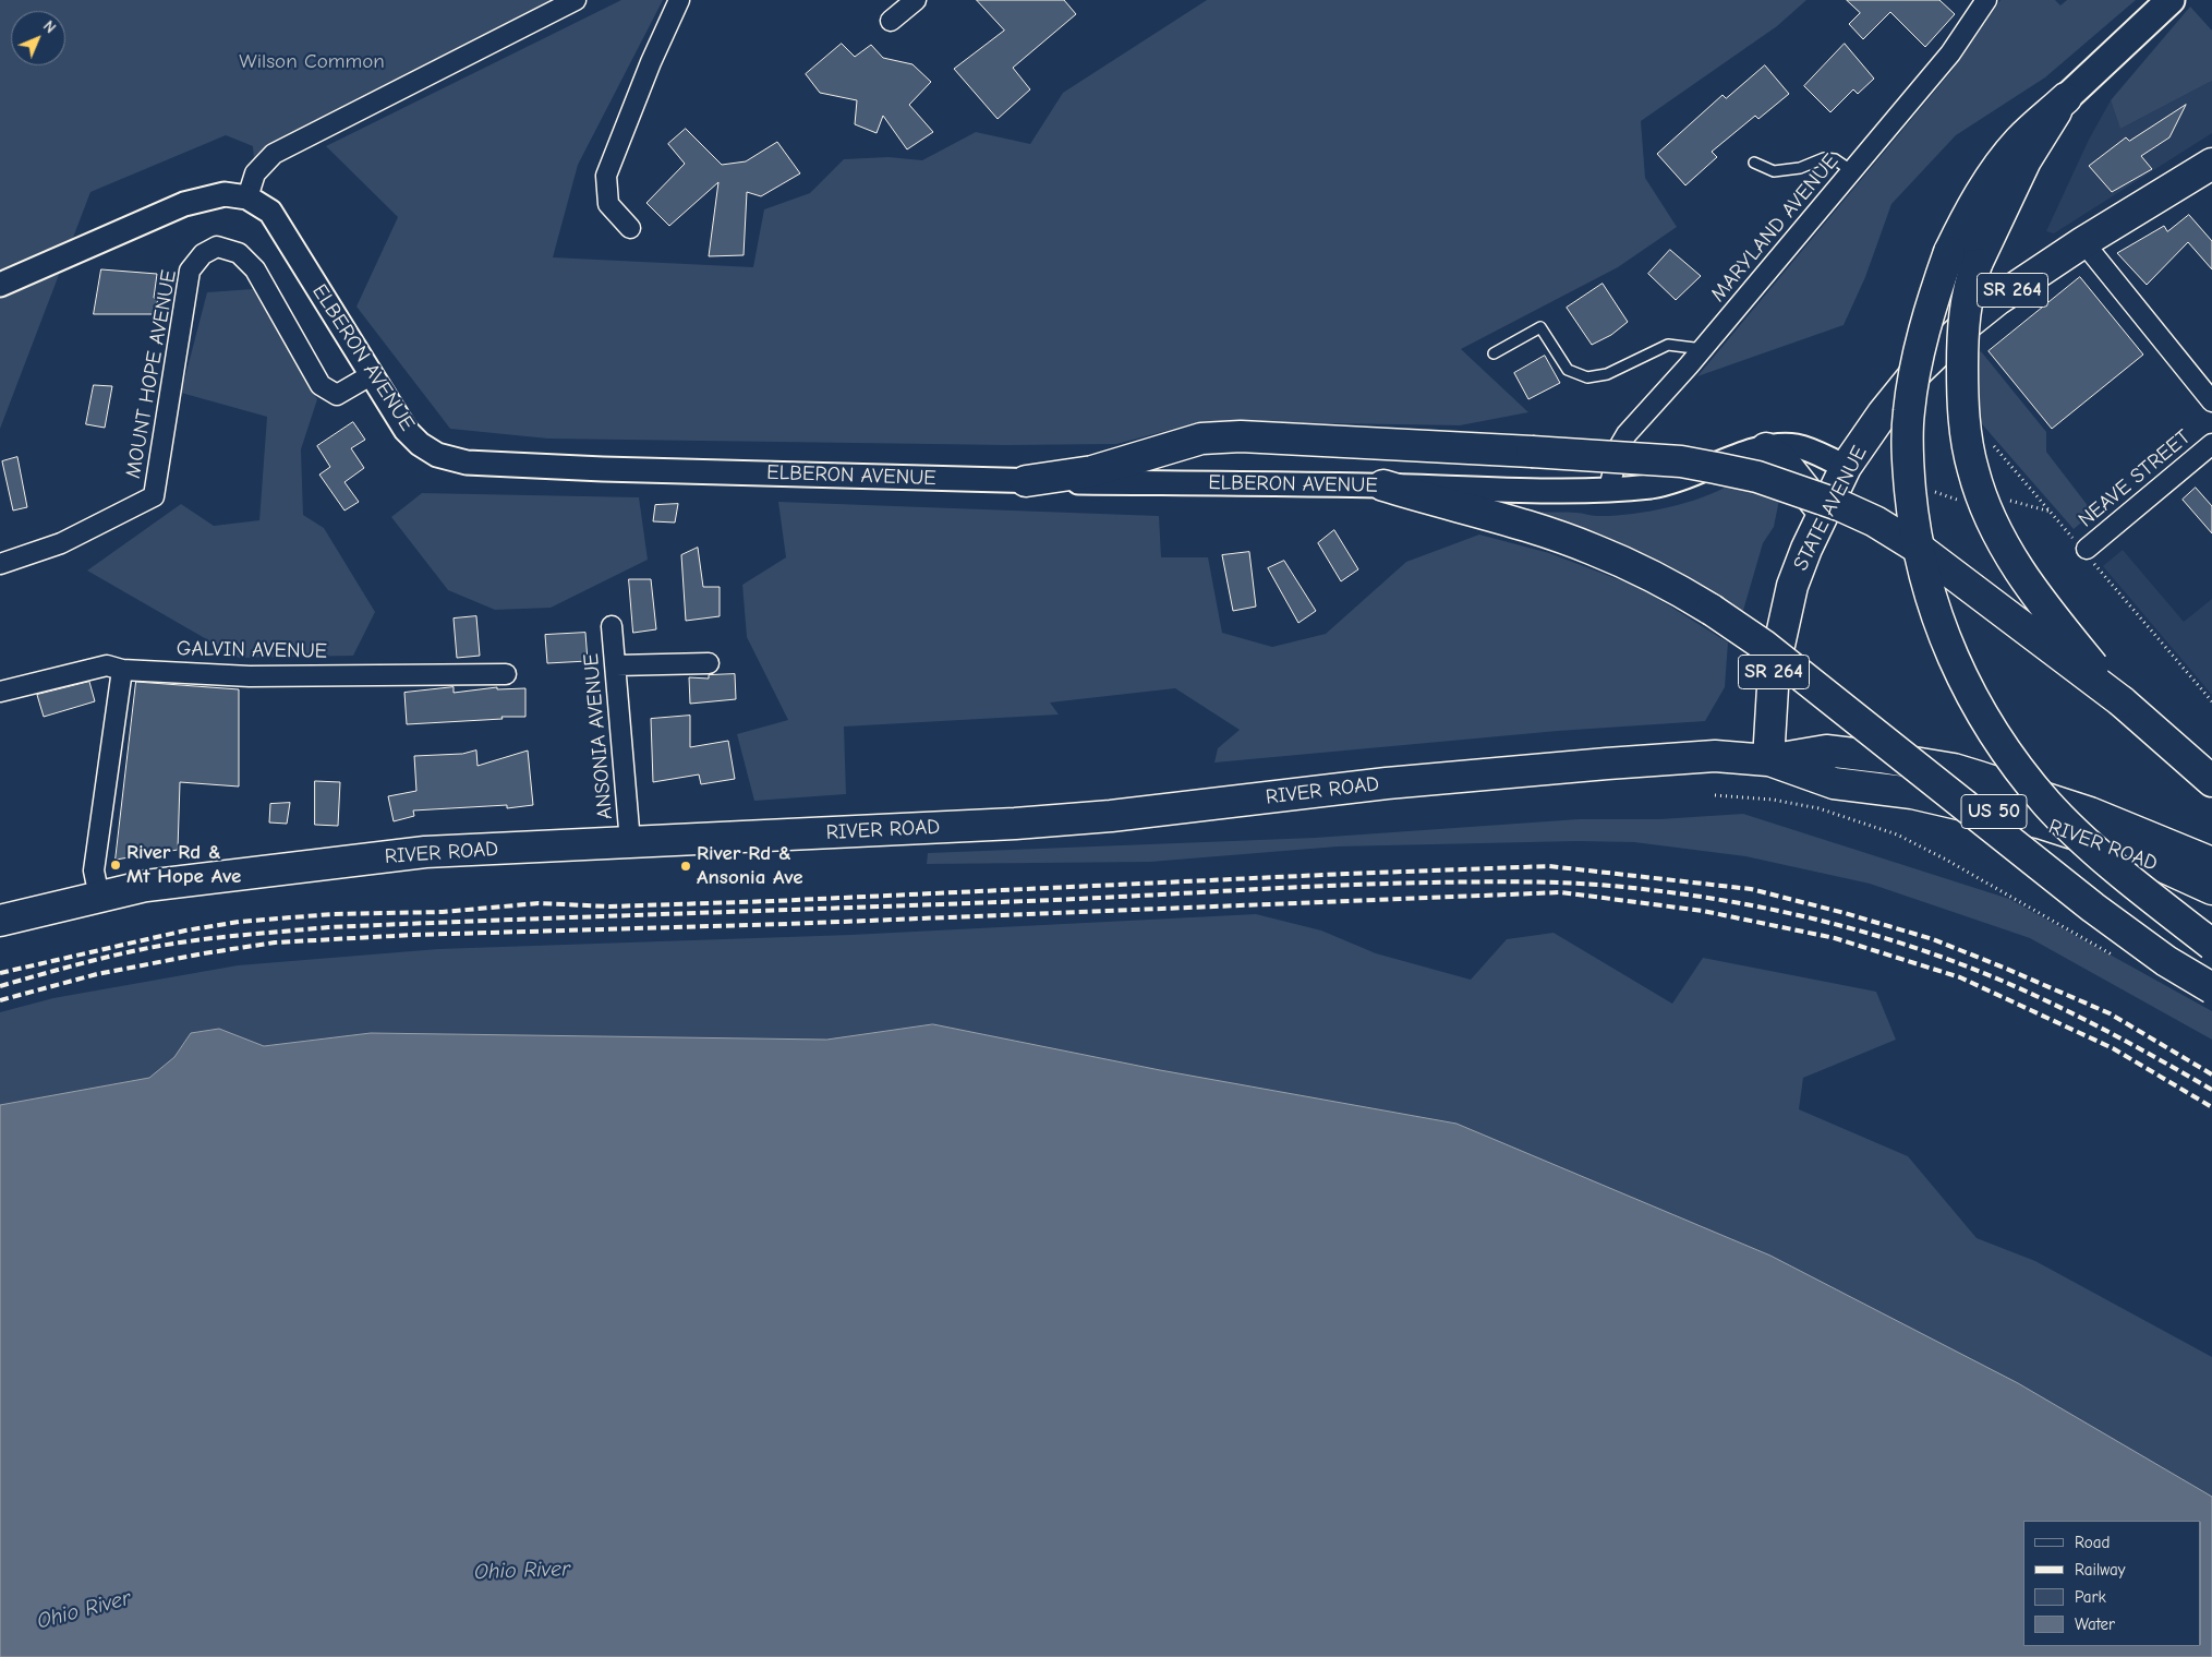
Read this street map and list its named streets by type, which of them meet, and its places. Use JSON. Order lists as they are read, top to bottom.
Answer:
{
  "streets": {
    "main road": [
      "SR 264",
      "STATE AVENUE",
      "RIVER ROAD",
      "US 50"
    ],
    "street": [
      "MARYLAND AVENUE",
      "ELBERON AVENUE",
      "MOUNT HOPE AVENUE",
      "NEAVE STREET",
      "GALVIN AVENUE",
      "ANSONIA AVENUE"
    ]
  },
  "crossings": [
    ["MARYLAND AVENUE", "ELBERON AVENUE"],
    ["ELBERON AVENUE", "MOUNT HOPE AVENUE"],
    ["ELBERON AVENUE", "STATE AVENUE"],
    ["STATE AVENUE", "RIVER ROAD"],
    ["ANSONIA AVENUE", "RIVER ROAD"]
  ],
  "water": ["Ohio River"],
  "parks": ["Wilson Common"],
  "places": ["River Rd & Mt Hope Ave", "River Rd & Ansonia Ave"],
  "legend": [
    "Road",
    "Railway",
    "Park",
    "Water"
  ],
  "north": "top right"
}
